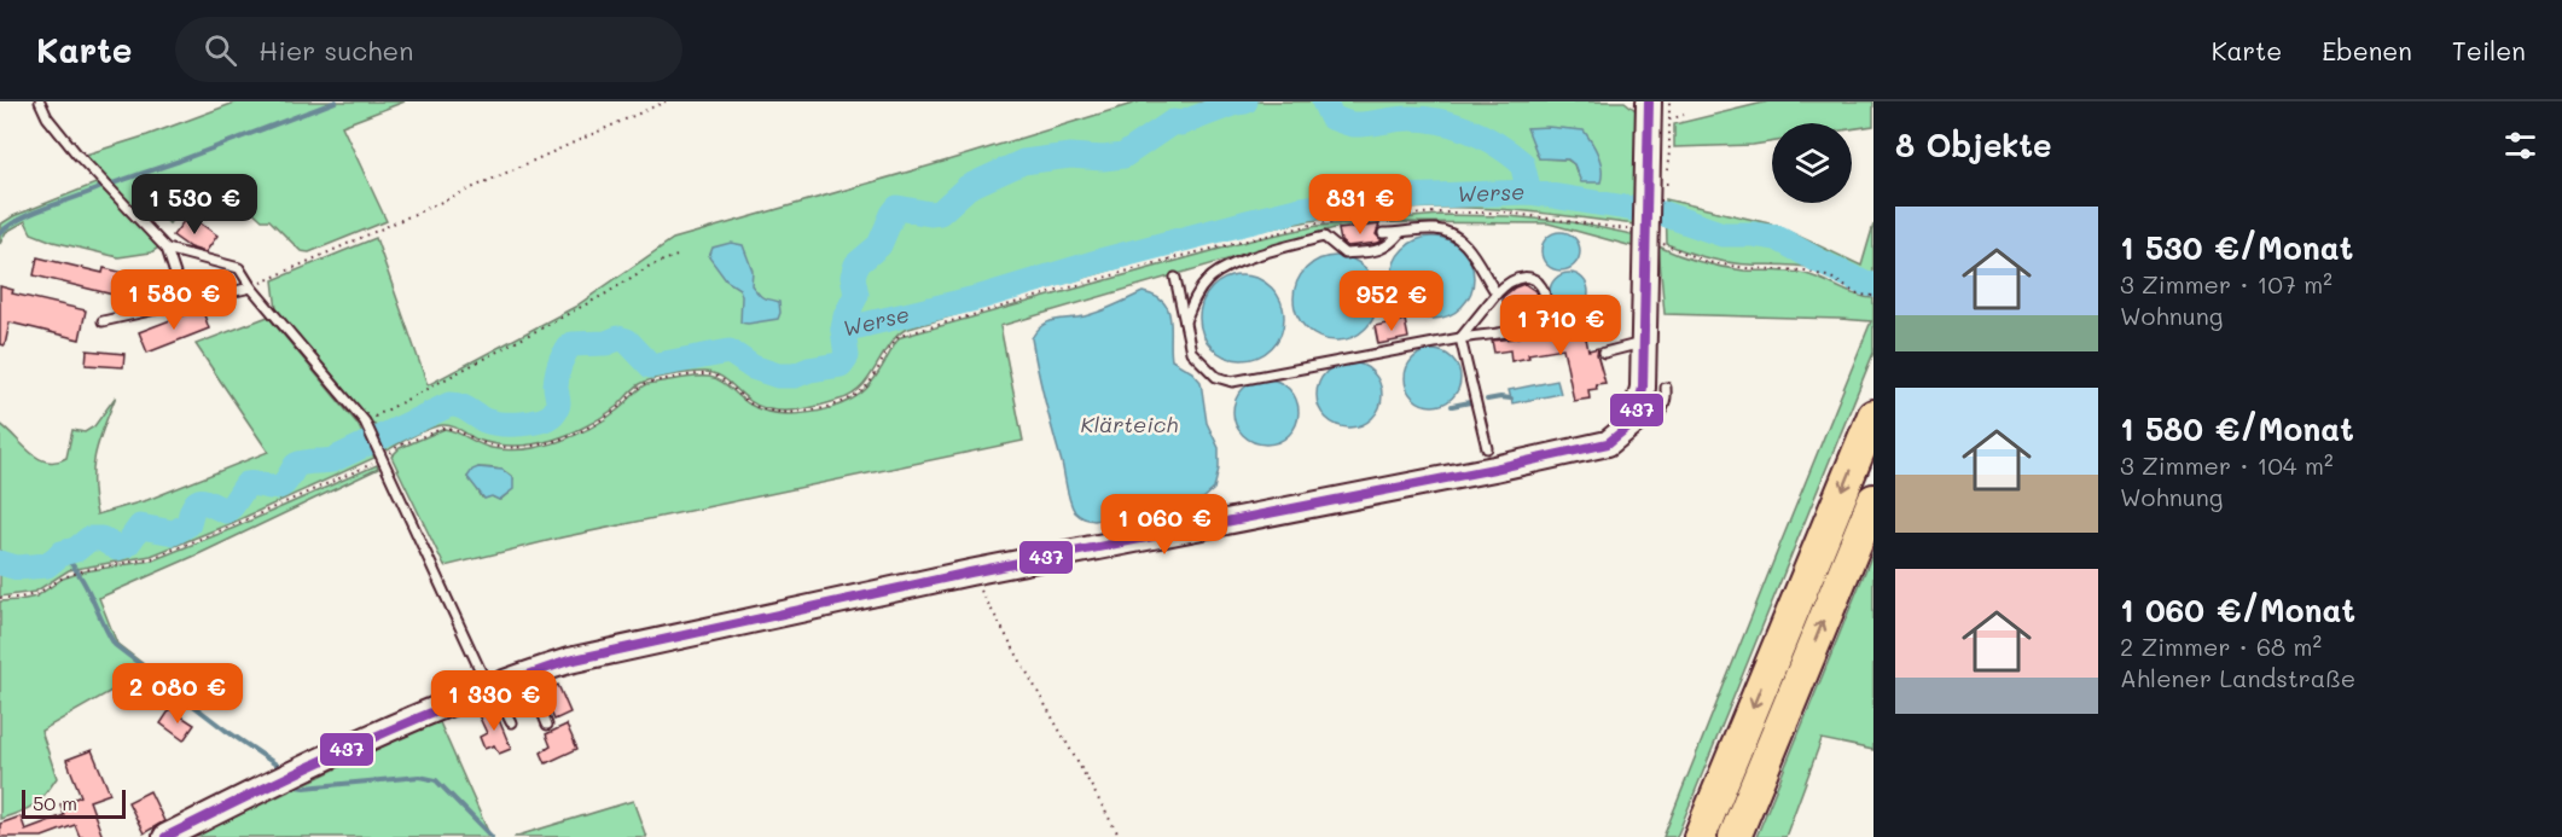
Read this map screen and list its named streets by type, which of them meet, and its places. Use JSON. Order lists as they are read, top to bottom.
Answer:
{
  "water": ["Werse", "Klärteich"],
  "lines": ["transit line 437"],
  "scale_bar": "50 m",
  "page": {
    "header": "Karte",
    "search": "Hier suchen",
    "nav": ["Karte", "Ebenen", "Teilen"],
    "heading": "8 Objekte",
    "price": [
      "1 530 €",
      "831 €",
      "1 580 €",
      "952 €",
      "1 710 €",
      "1 060 €",
      "2 080 €",
      "1 330 €"
    ],
    "list": [
      {
        "name": "1 530 €/Monat",
        "note": "3 Zimmer · 107 m² · Wohnung"
      },
      {
        "name": "1 580 €/Monat",
        "note": "3 Zimmer · 104 m² · Wohnung"
      },
      {
        "name": "1 060 €/Monat",
        "note": "2 Zimmer · 68 m² · Ahlener Landstraße"
      }
    ],
    "scale": "50 m"
  }
}
